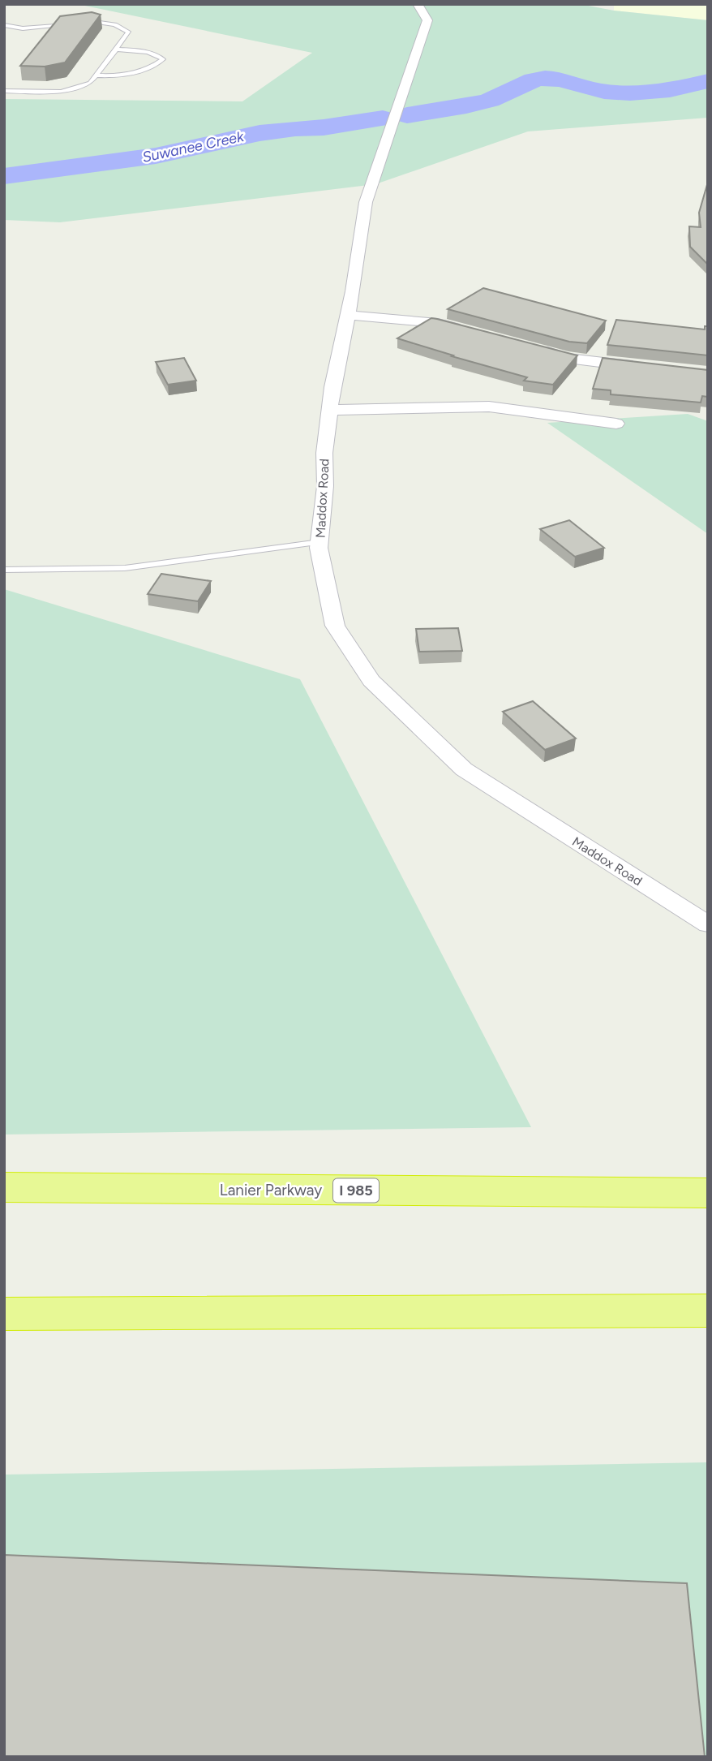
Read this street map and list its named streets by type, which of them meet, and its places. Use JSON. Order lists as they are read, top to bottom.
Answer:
{
  "streets": {
    "highway": ["Lanier Parkway", "I 985"],
    "street": ["Maddox Road"]
  },
  "water": ["Suwanee Creek"]
}
